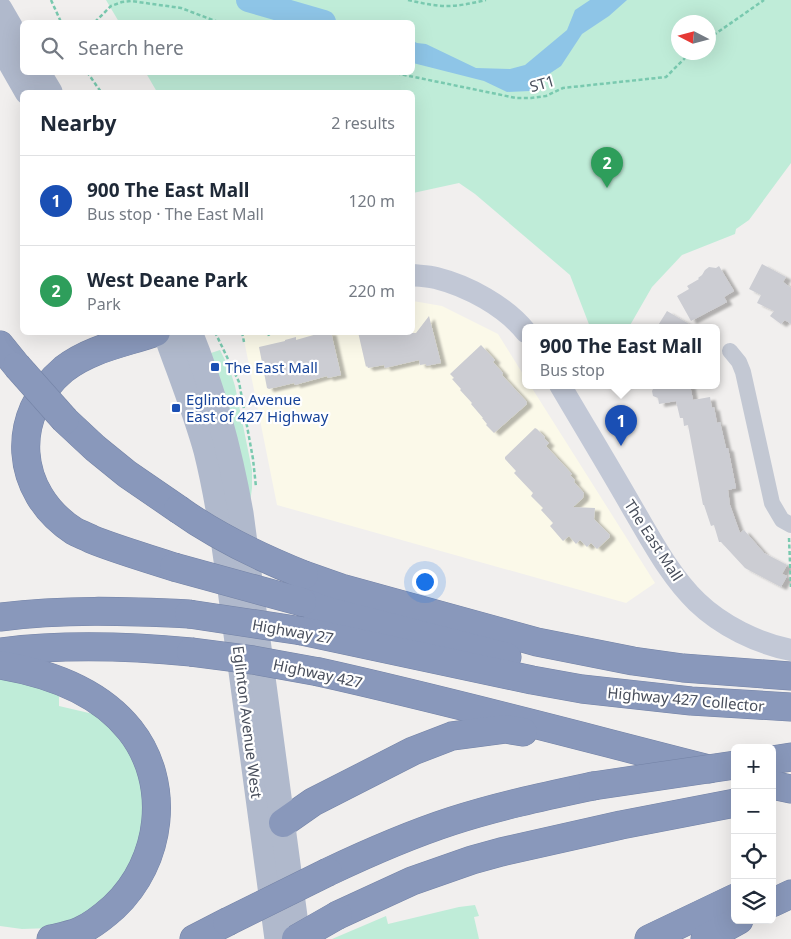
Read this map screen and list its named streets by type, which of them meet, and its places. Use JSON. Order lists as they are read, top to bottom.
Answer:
{
  "streets": {
    "highway": ["Highway 27", "Highway 427", "Highway 427 Collector"],
    "main road": ["The East Mall", "Eglinton Avenue West"],
    "path": ["ST1"]
  },
  "crossings": [
    ["Highway 27", "Highway 427 Collector"]
  ],
  "places": {
    "transit": ["The East Mall", "Eglinton Avenue East of 427 Highway"]
  },
  "north": "left",
  "page": {
    "search": "Search here",
    "heading": ["Nearby", "2 results"],
    "pins": ["2", "1"],
    "list": [
      {
        "mark": "1",
        "name": "900 The East Mall",
        "note": "Bus stop · The East Mall",
        "value": "120 m"
      },
      {
        "mark": "2",
        "name": "West Deane Park",
        "note": "Park",
        "value": "220 m"
      }
    ],
    "popup": ["900 The East Mall", "Bus stop"],
    "map_buttons": ["+", "−"]
  }
}
